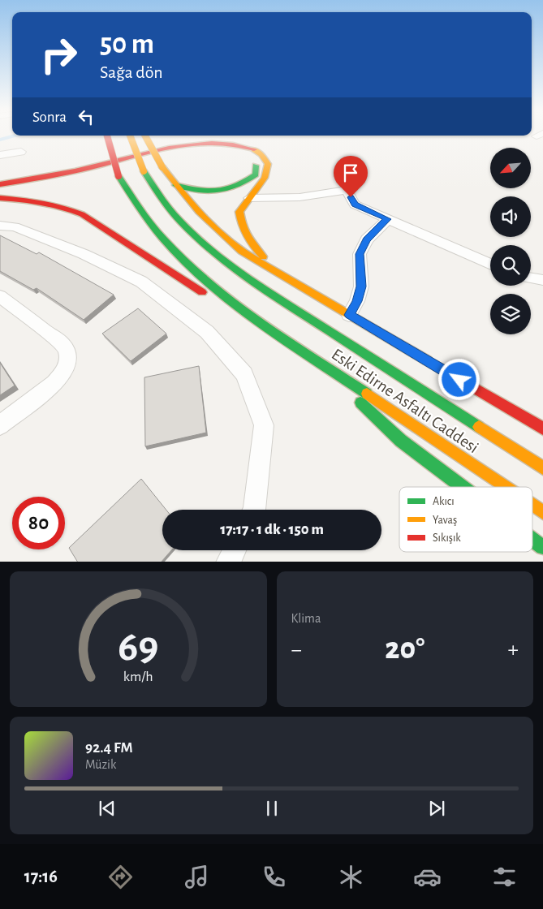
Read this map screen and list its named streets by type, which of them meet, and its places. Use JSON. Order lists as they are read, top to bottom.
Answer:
{
  "streets": {
    "highway": ["Eski Edirne Asfaltı Caddesi"]
  },
  "legend": ["Akıcı", "Yavaş", "Sıkışık"],
  "north": "bottom left",
  "page": {
    "turn": ["50 m", "Sağa dön"],
    "then": "Sonra",
    "limit": "80",
    "trip": "17:17 · 1 dk · 150 m",
    "tile": "Klima",
    "heat": ["−", "20°", "+"],
    "song": ["92.4 FM", "Müzik"],
    "tabs": "17:16",
    "gauge": ["69", "km/h"]
  }
}
